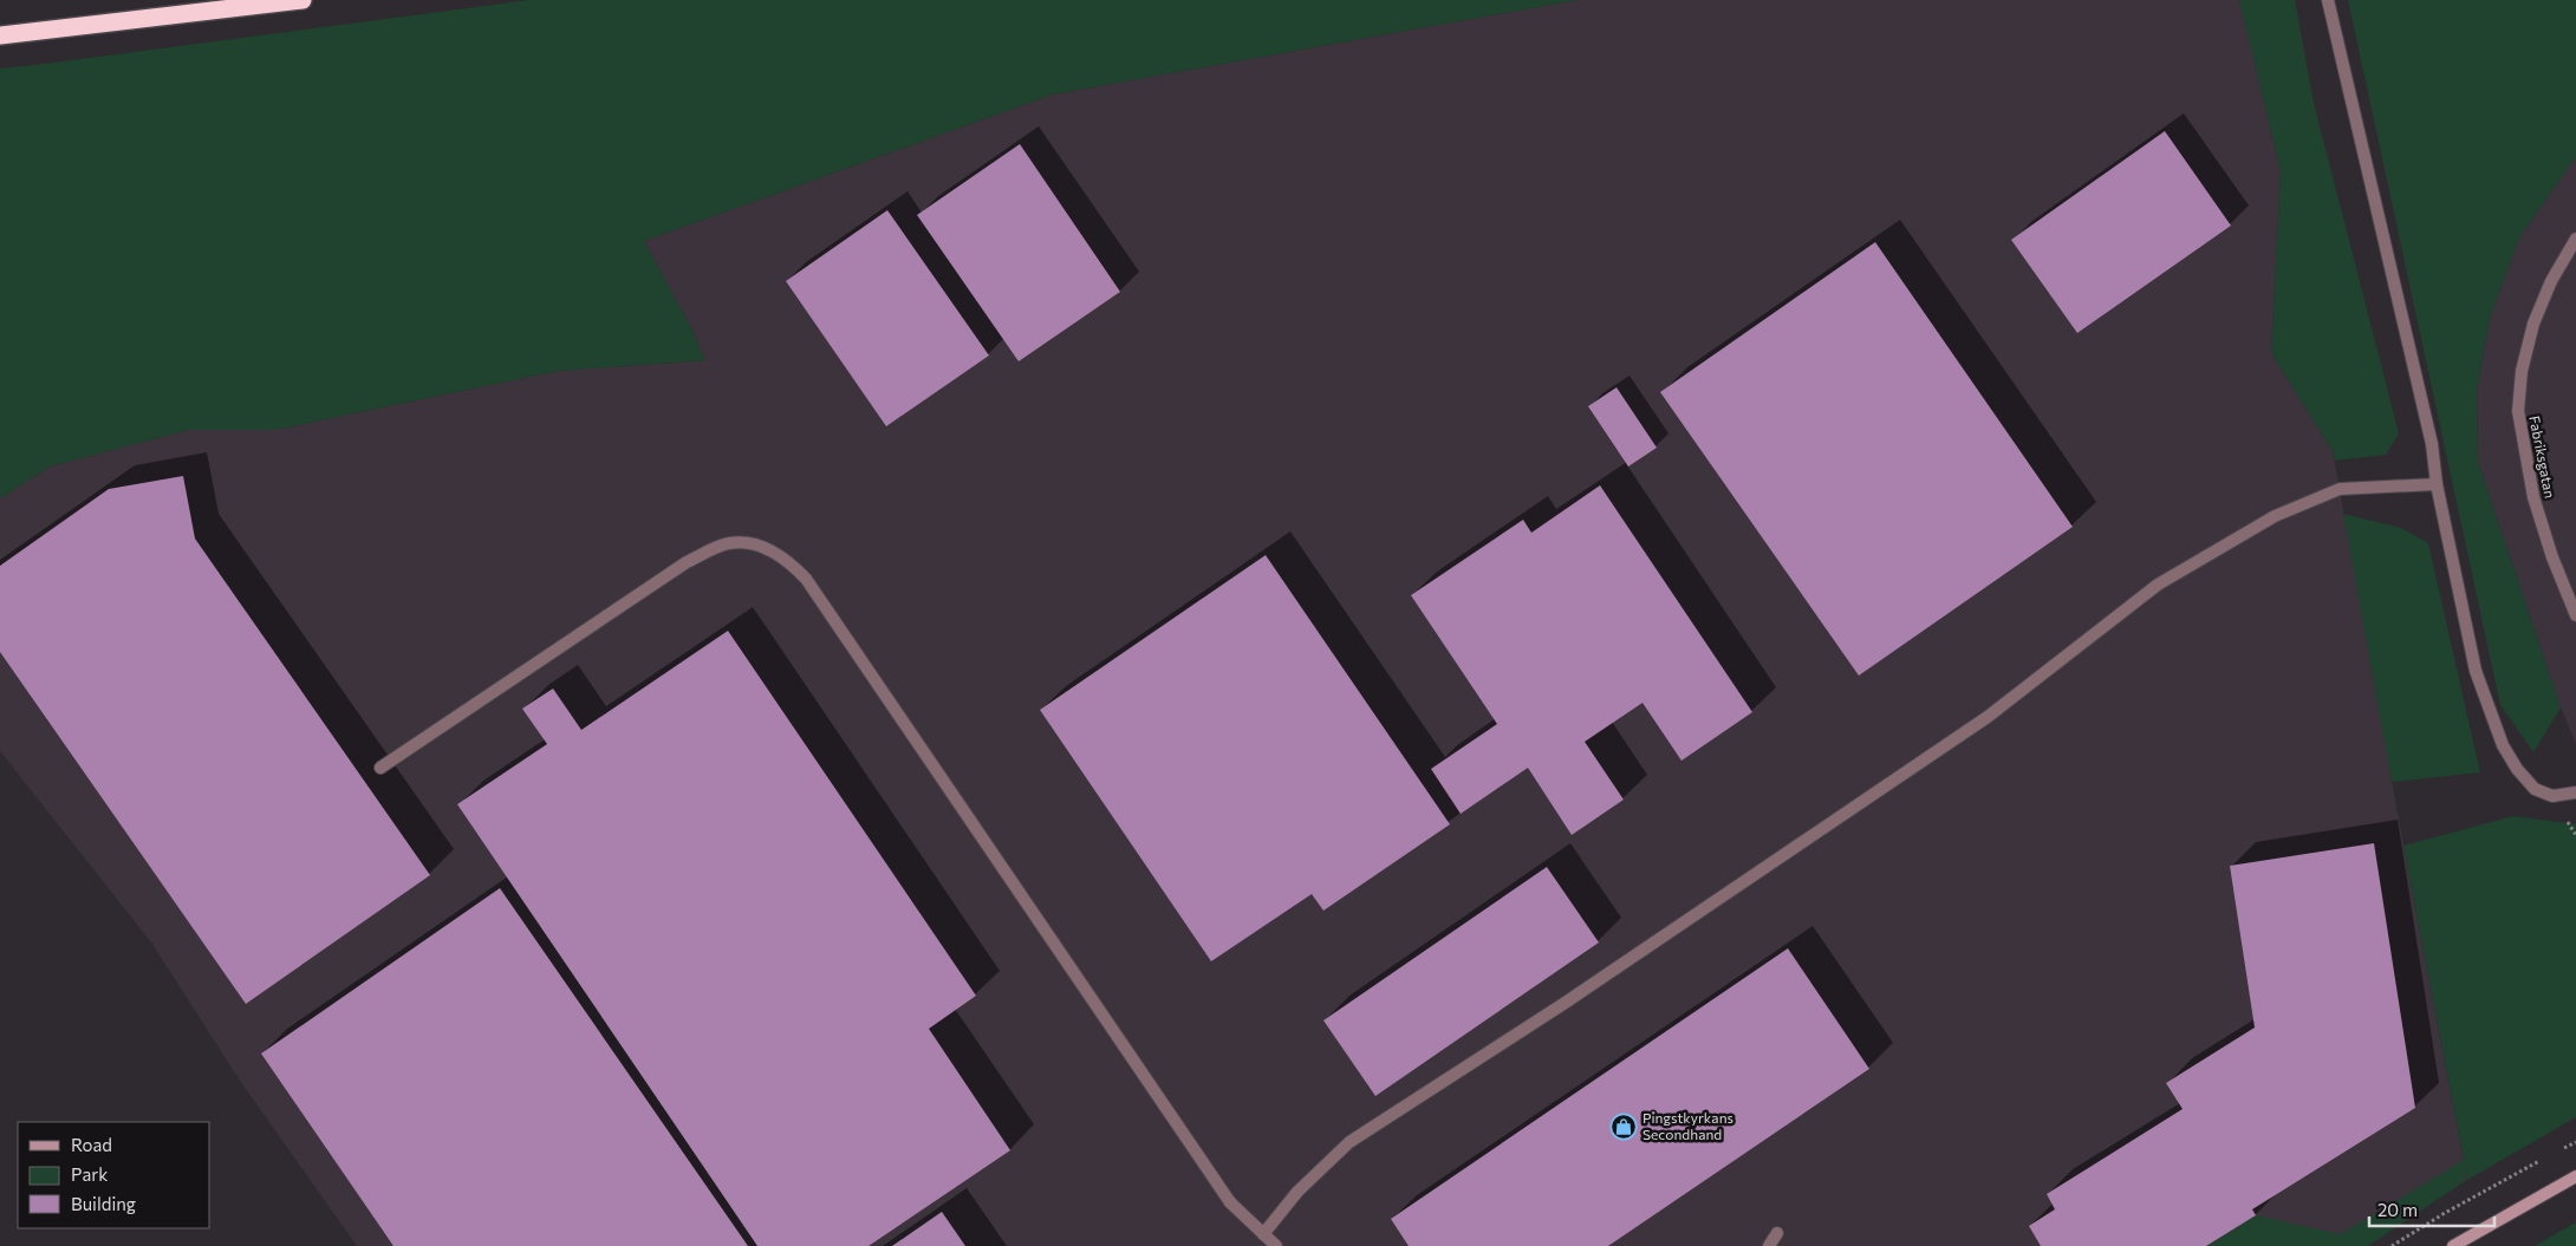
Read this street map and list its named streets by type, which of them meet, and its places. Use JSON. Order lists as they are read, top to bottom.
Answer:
{
  "streets": {
    "street": ["Fabriksgatan"]
  },
  "places": {
    "shop": ["Pingstkyrkans Secondhand"]
  },
  "legend": ["Road", "Park", "Building"],
  "scale_bar": "20 m"
}
